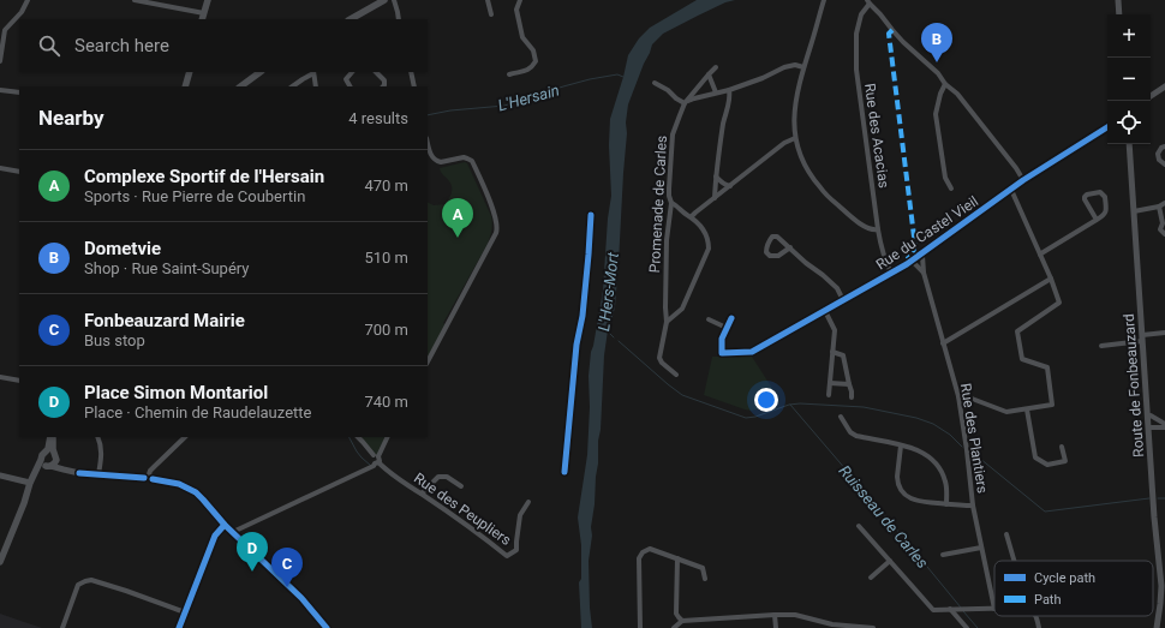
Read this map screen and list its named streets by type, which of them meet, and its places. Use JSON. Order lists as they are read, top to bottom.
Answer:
{
  "streets": {
    "street": [
      "Rue des Acacias",
      "Promenade de Carles",
      "Rue du Castel Vieil",
      "Route de Fonbeauzard",
      "Rue des Plantiers",
      "Rue des Peupliers"
    ]
  },
  "crossings": [
    ["Rue des Acacias", "Rue du Castel Vieil"],
    ["Rue du Castel Vieil", "Rue des Plantiers"]
  ],
  "water": ["L'Hersain", "L'Hers-Mort", "Ruisseau de Carles"],
  "legend": ["Cycle path", "Path"],
  "page": {
    "map_buttons": ["+", "−"],
    "search": "Search here",
    "pins": [
      "B",
      "A",
      "D",
      "C"
    ],
    "heading": ["Nearby", "4 results"],
    "list": [
      {
        "mark": "A",
        "name": "Complexe Sportif de l'Hersain",
        "note": "Sports · Rue Pierre de Coubertin",
        "value": "470 m"
      },
      {
        "mark": "B",
        "name": "Dometvie",
        "note": "Shop · Rue Saint-Supéry",
        "value": "510 m"
      },
      {
        "mark": "C",
        "name": "Fonbeauzard Mairie",
        "note": "Bus stop",
        "value": "700 m"
      },
      {
        "mark": "D",
        "name": "Place Simon Montariol",
        "note": "Place · Chemin de Raudelauzette",
        "value": "740 m"
      }
    ]
  }
}
